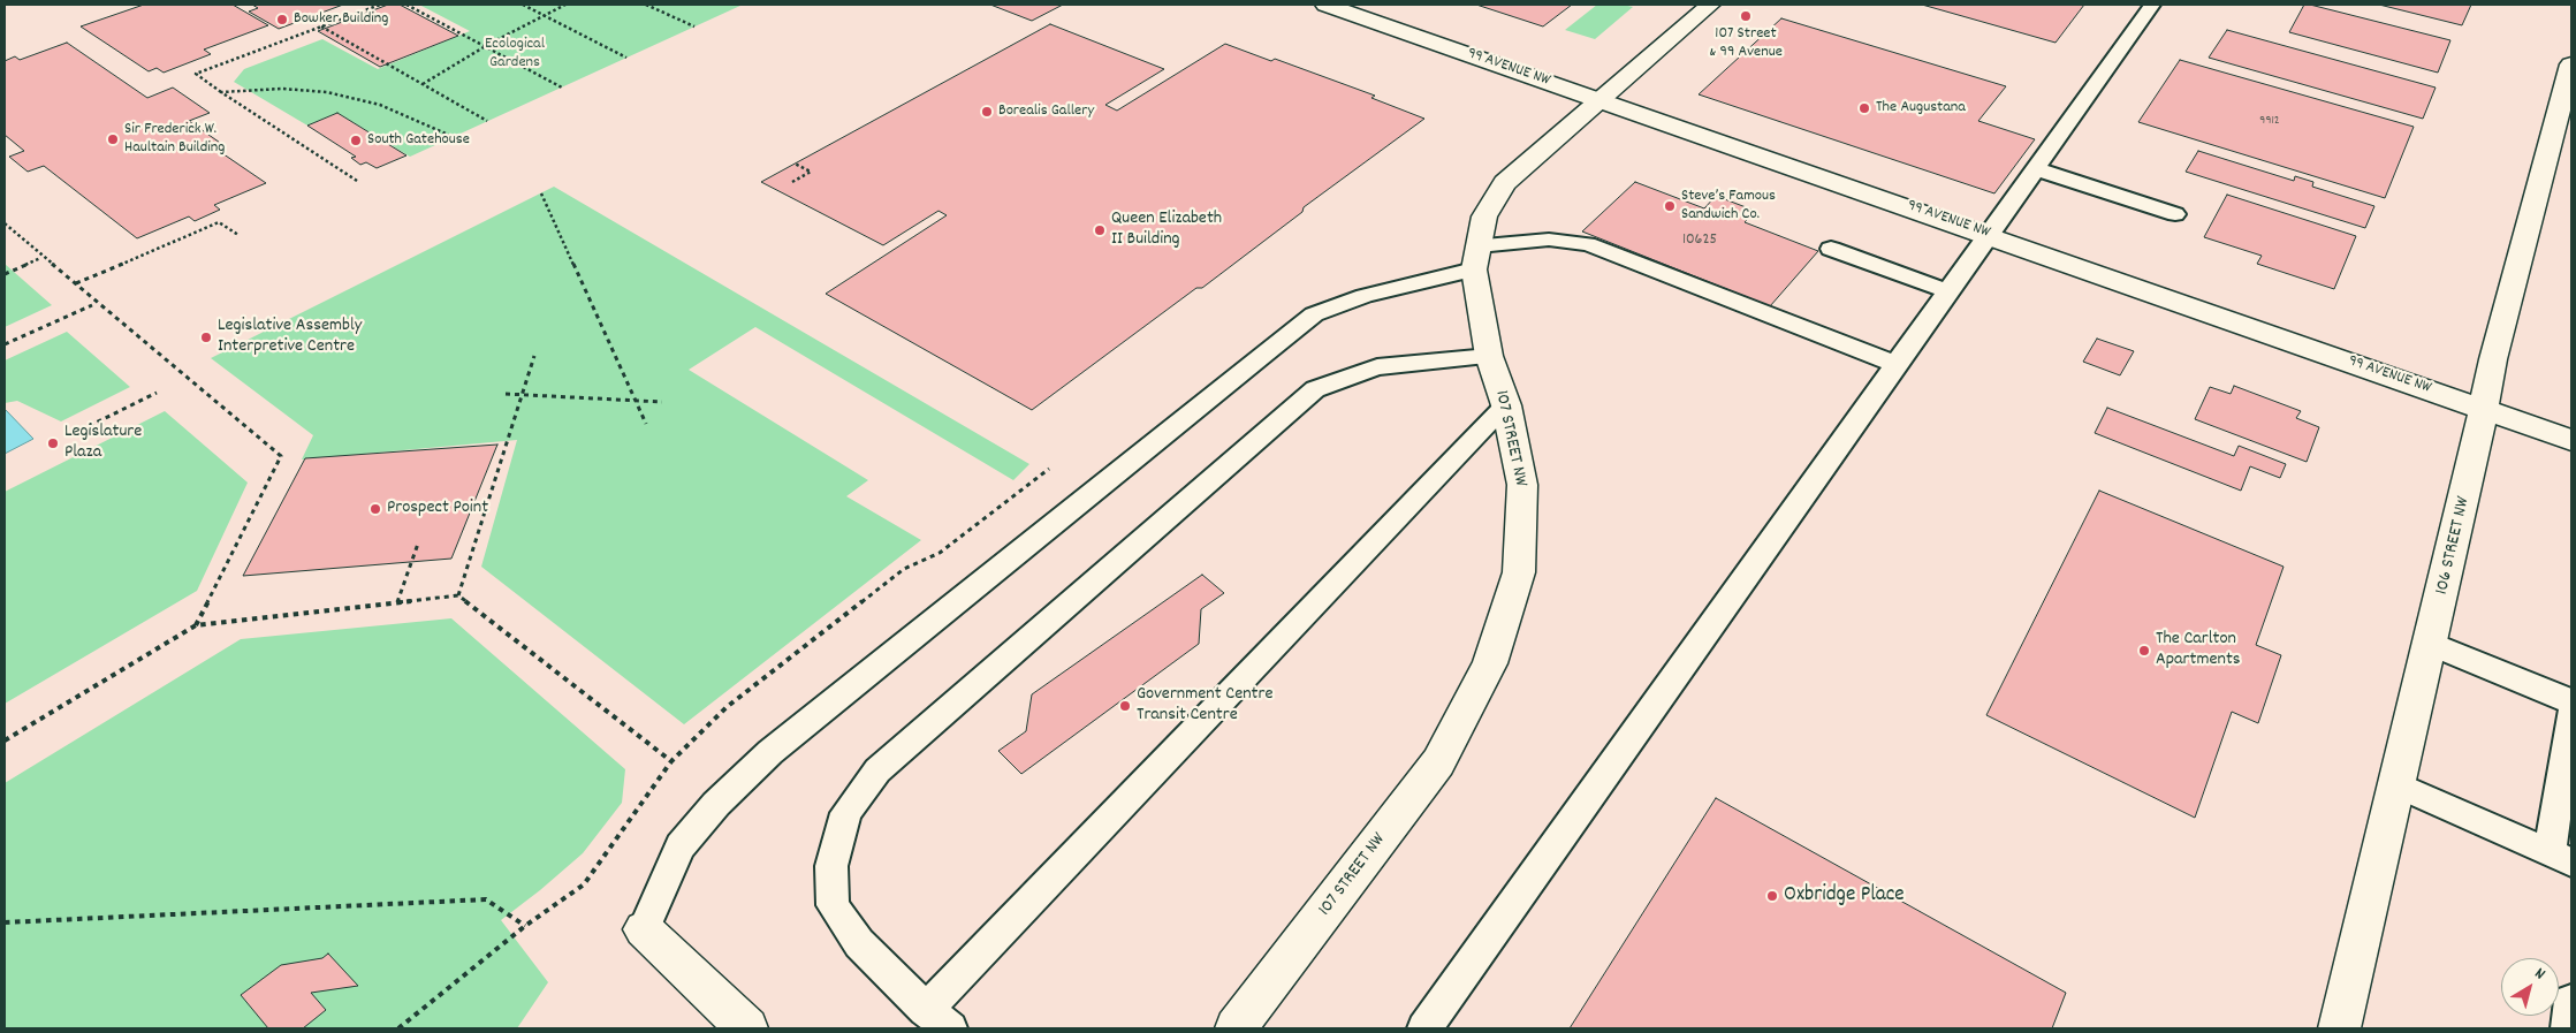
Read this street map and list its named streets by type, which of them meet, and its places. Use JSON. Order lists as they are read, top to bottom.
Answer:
{
  "streets": {
    "street": ["99 AVENUE NW", "107 STREET NW", "106 STREET NW"]
  },
  "crossings": [
    ["99 AVENUE NW", "107 STREET NW"],
    ["99 AVENUE NW", "106 STREET NW"]
  ],
  "parks": ["Ecological Gardens"],
  "places": [
    "107 Street & 99 Avenue",
    "Bowker Building",
    "The Augustana",
    "Borealis Gallery",
    "Sir Frederick W. Haultain Building",
    "South Gatehouse",
    "Steve’s Famous Sandwich Co.",
    "Queen Elizabeth II Building",
    "Legislative Assembly Interpretive Centre",
    "Legislature Plaza",
    "Prospect Point",
    "The Carlton Apartments",
    "Government Centre Transit Centre",
    "Oxbridge Place"
  ],
  "house_numbers": ["9912", "10625"],
  "north": "top right"
}
